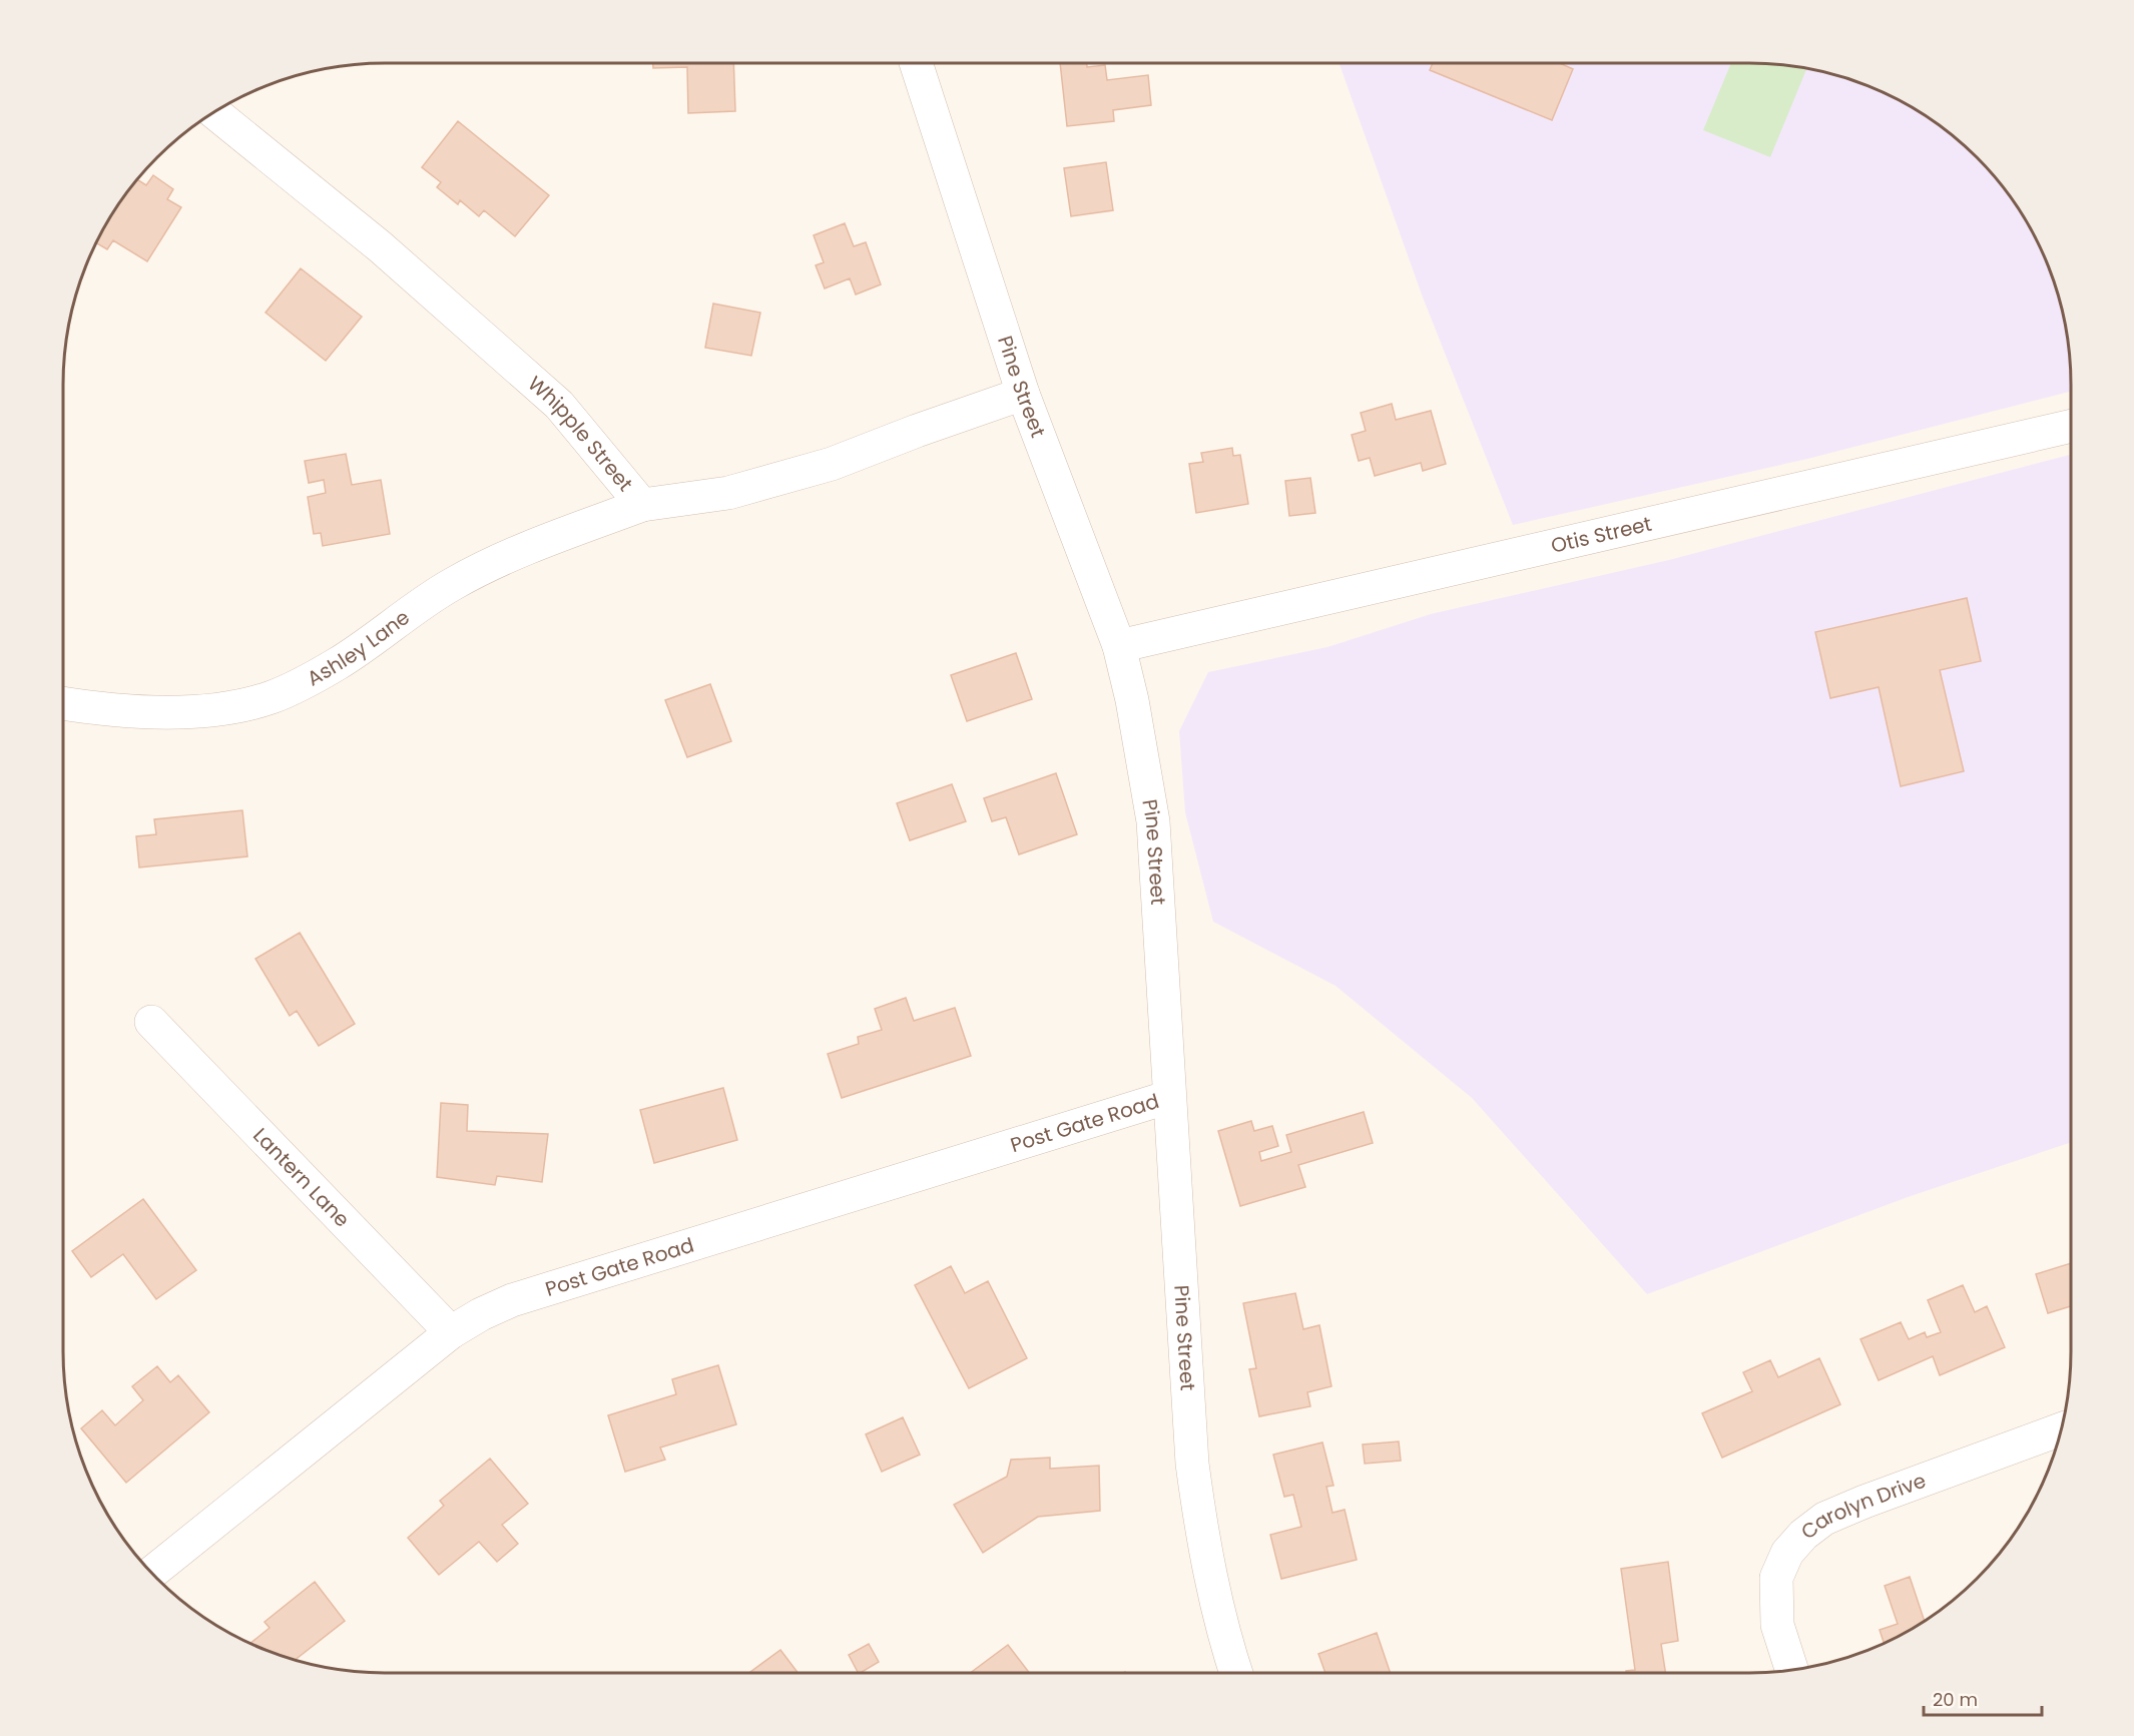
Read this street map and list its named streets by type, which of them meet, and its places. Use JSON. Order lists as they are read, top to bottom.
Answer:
{
  "streets": {
    "street": [
      "Pine Street",
      "Whipple Street",
      "Otis Street",
      "Ashley Lane",
      "Post Gate Road",
      "Lantern Lane",
      "Carolyn Drive"
    ]
  },
  "crossings": [
    ["Pine Street", "Whipple Street"],
    ["Pine Street", "Otis Street"],
    ["Pine Street", "Post Gate Road"],
    ["Whipple Street", "Ashley Lane"],
    ["Post Gate Road", "Lantern Lane"]
  ],
  "scale_bar": "20 m"
}
